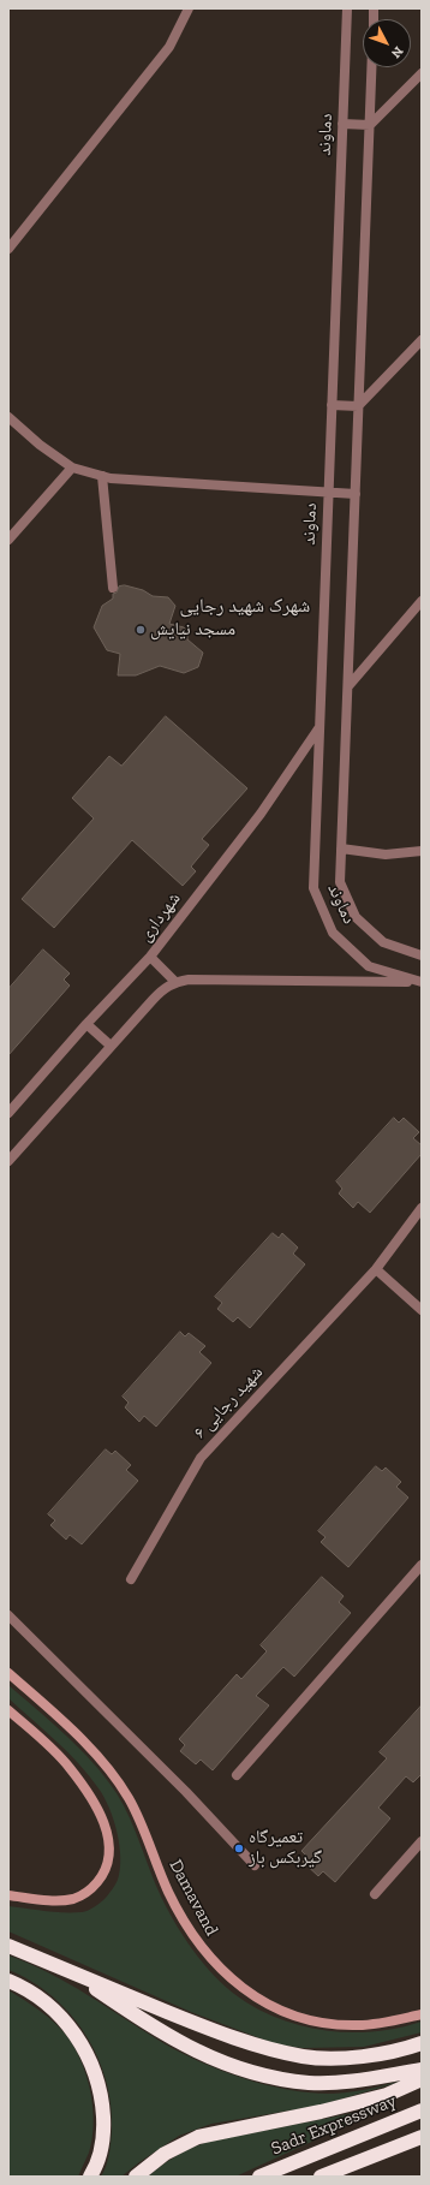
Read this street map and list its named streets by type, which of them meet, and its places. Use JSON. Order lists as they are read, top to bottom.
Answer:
{
  "streets": {
    "highway": ["Sadr Expressway"],
    "main road": ["Damavand"],
    "street": ["دماوند", "شهرداری", "شهید رجایی ۶"]
  },
  "crossings": [
    ["دماوند", "شهرداری"]
  ],
  "districts": ["شهرک شهید رجایی"],
  "places": ["مسجد نیایش", "تعمیرگاه گیربکس باز"],
  "north": "bottom right"
}
